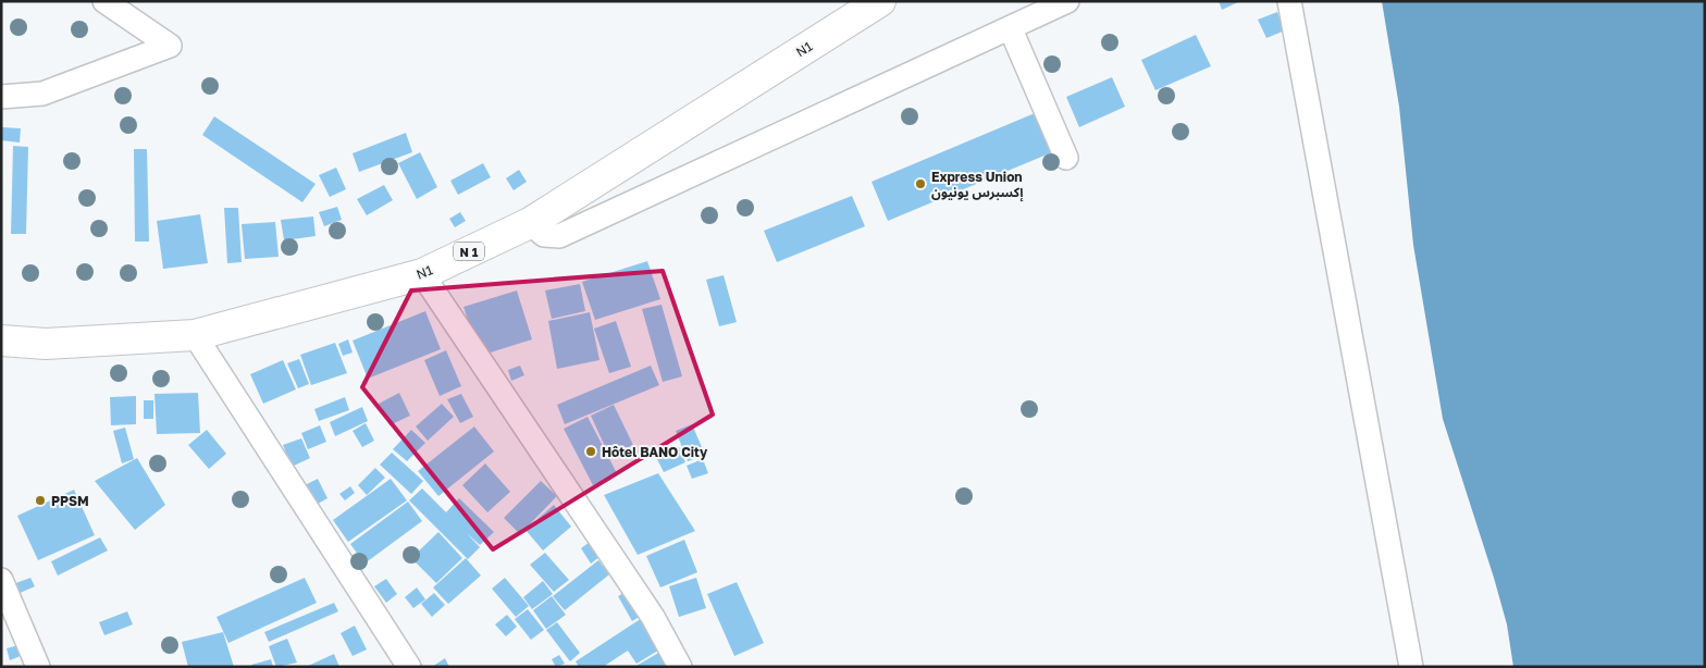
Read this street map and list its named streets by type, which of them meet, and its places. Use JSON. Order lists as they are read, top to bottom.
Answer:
{
  "streets": {
    "highway": ["N1", "N 1"]
  },
  "places": ["Express Union إكسبرس يونيون", "Hôtel BANO City", "PPSM"]
}
